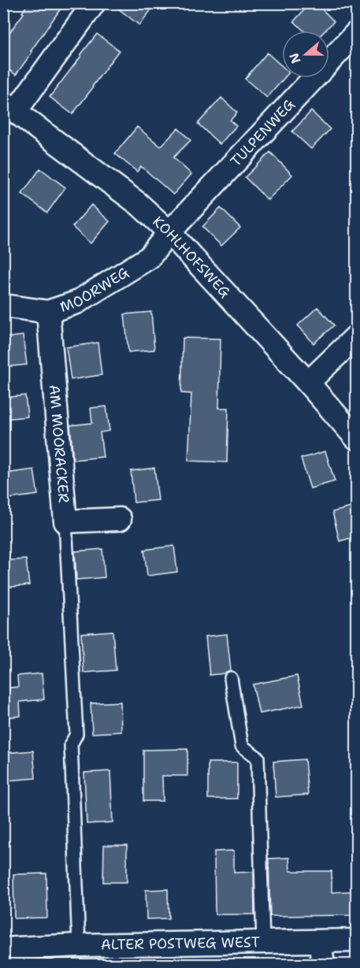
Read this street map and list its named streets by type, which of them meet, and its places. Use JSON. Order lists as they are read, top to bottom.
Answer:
{
  "streets": {
    "street": [
      "TULPENWEG",
      "KOHLHOFSWEG",
      "MOORWEG",
      "AM MOORACKER",
      "ALTER POSTWEG WEST"
    ]
  },
  "crossings": [
    ["TULPENWEG", "KOHLHOFSWEG"],
    ["TULPENWEG", "MOORWEG"],
    ["KOHLHOFSWEG", "MOORWEG"],
    ["MOORWEG", "AM MOORACKER"]
  ],
  "north": "left"
}
